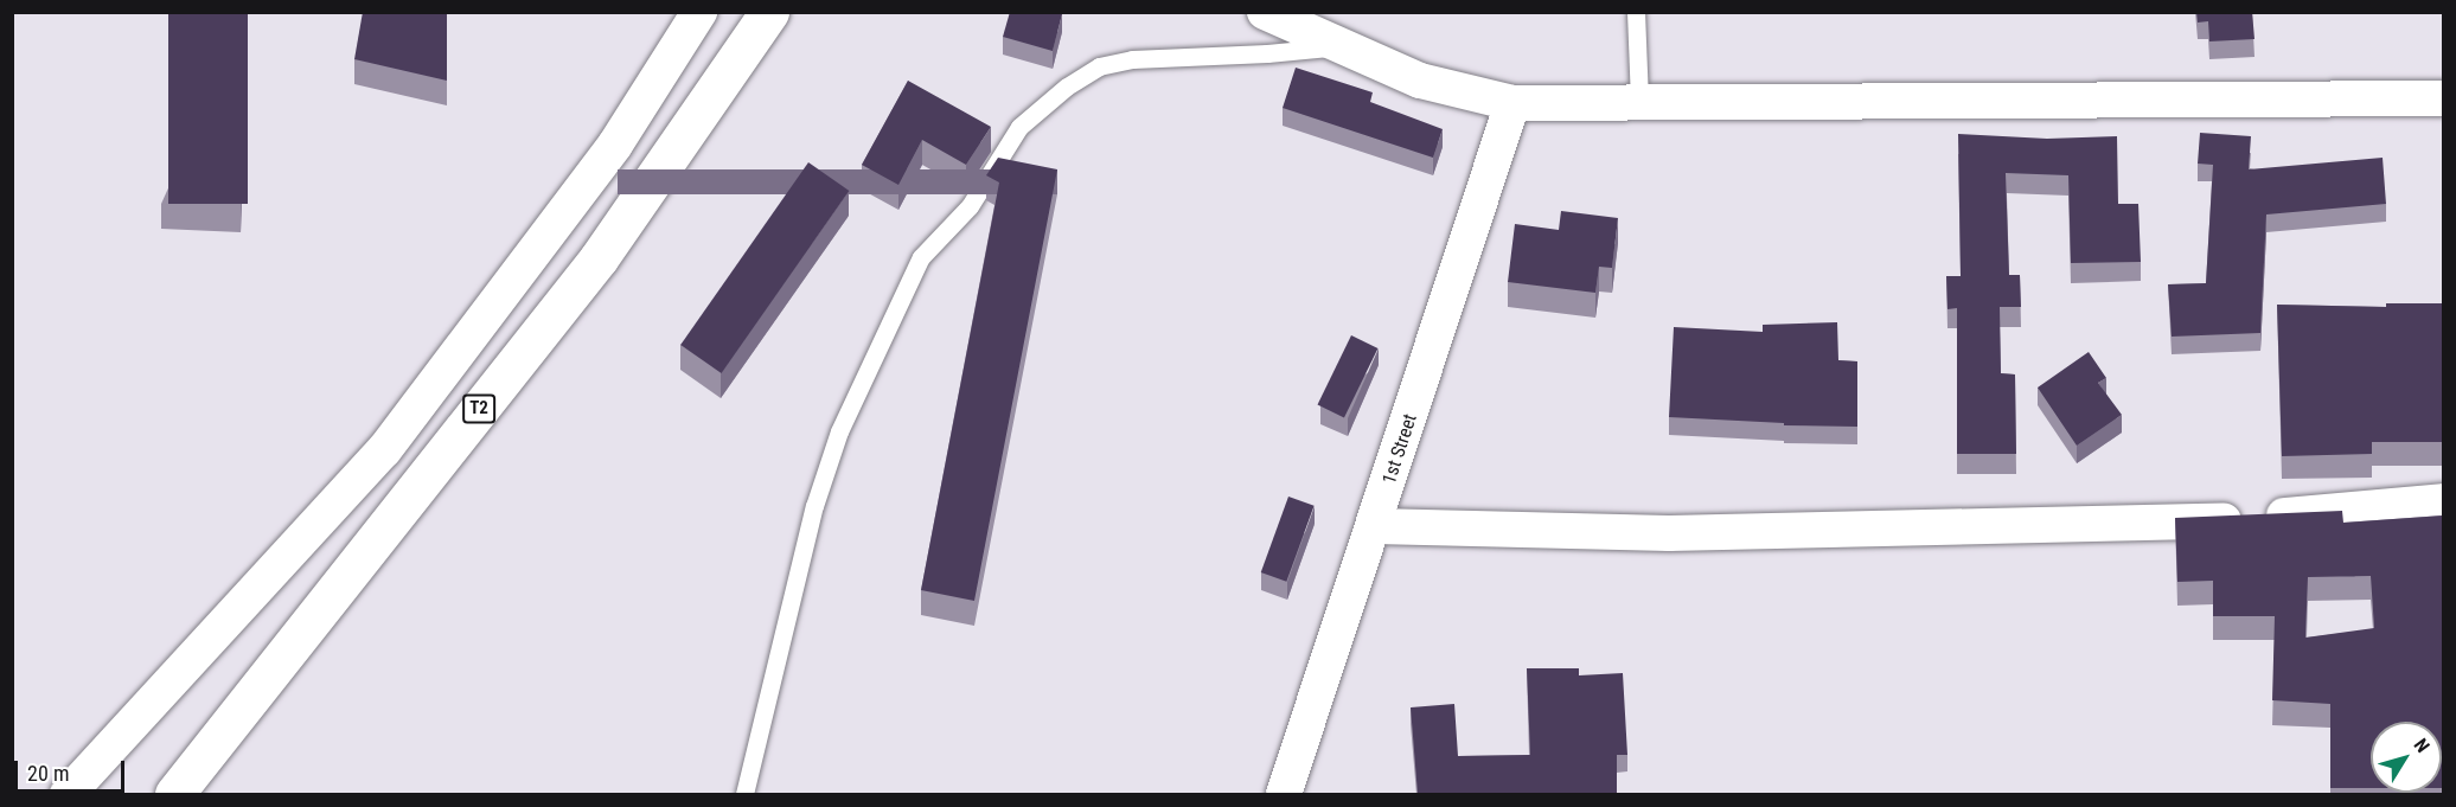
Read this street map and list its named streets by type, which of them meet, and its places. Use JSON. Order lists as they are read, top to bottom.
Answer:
{
  "streets": {
    "highway": ["T2"],
    "street": ["1st Street"]
  },
  "scale_bar": "20 m",
  "north": "top right"
}
